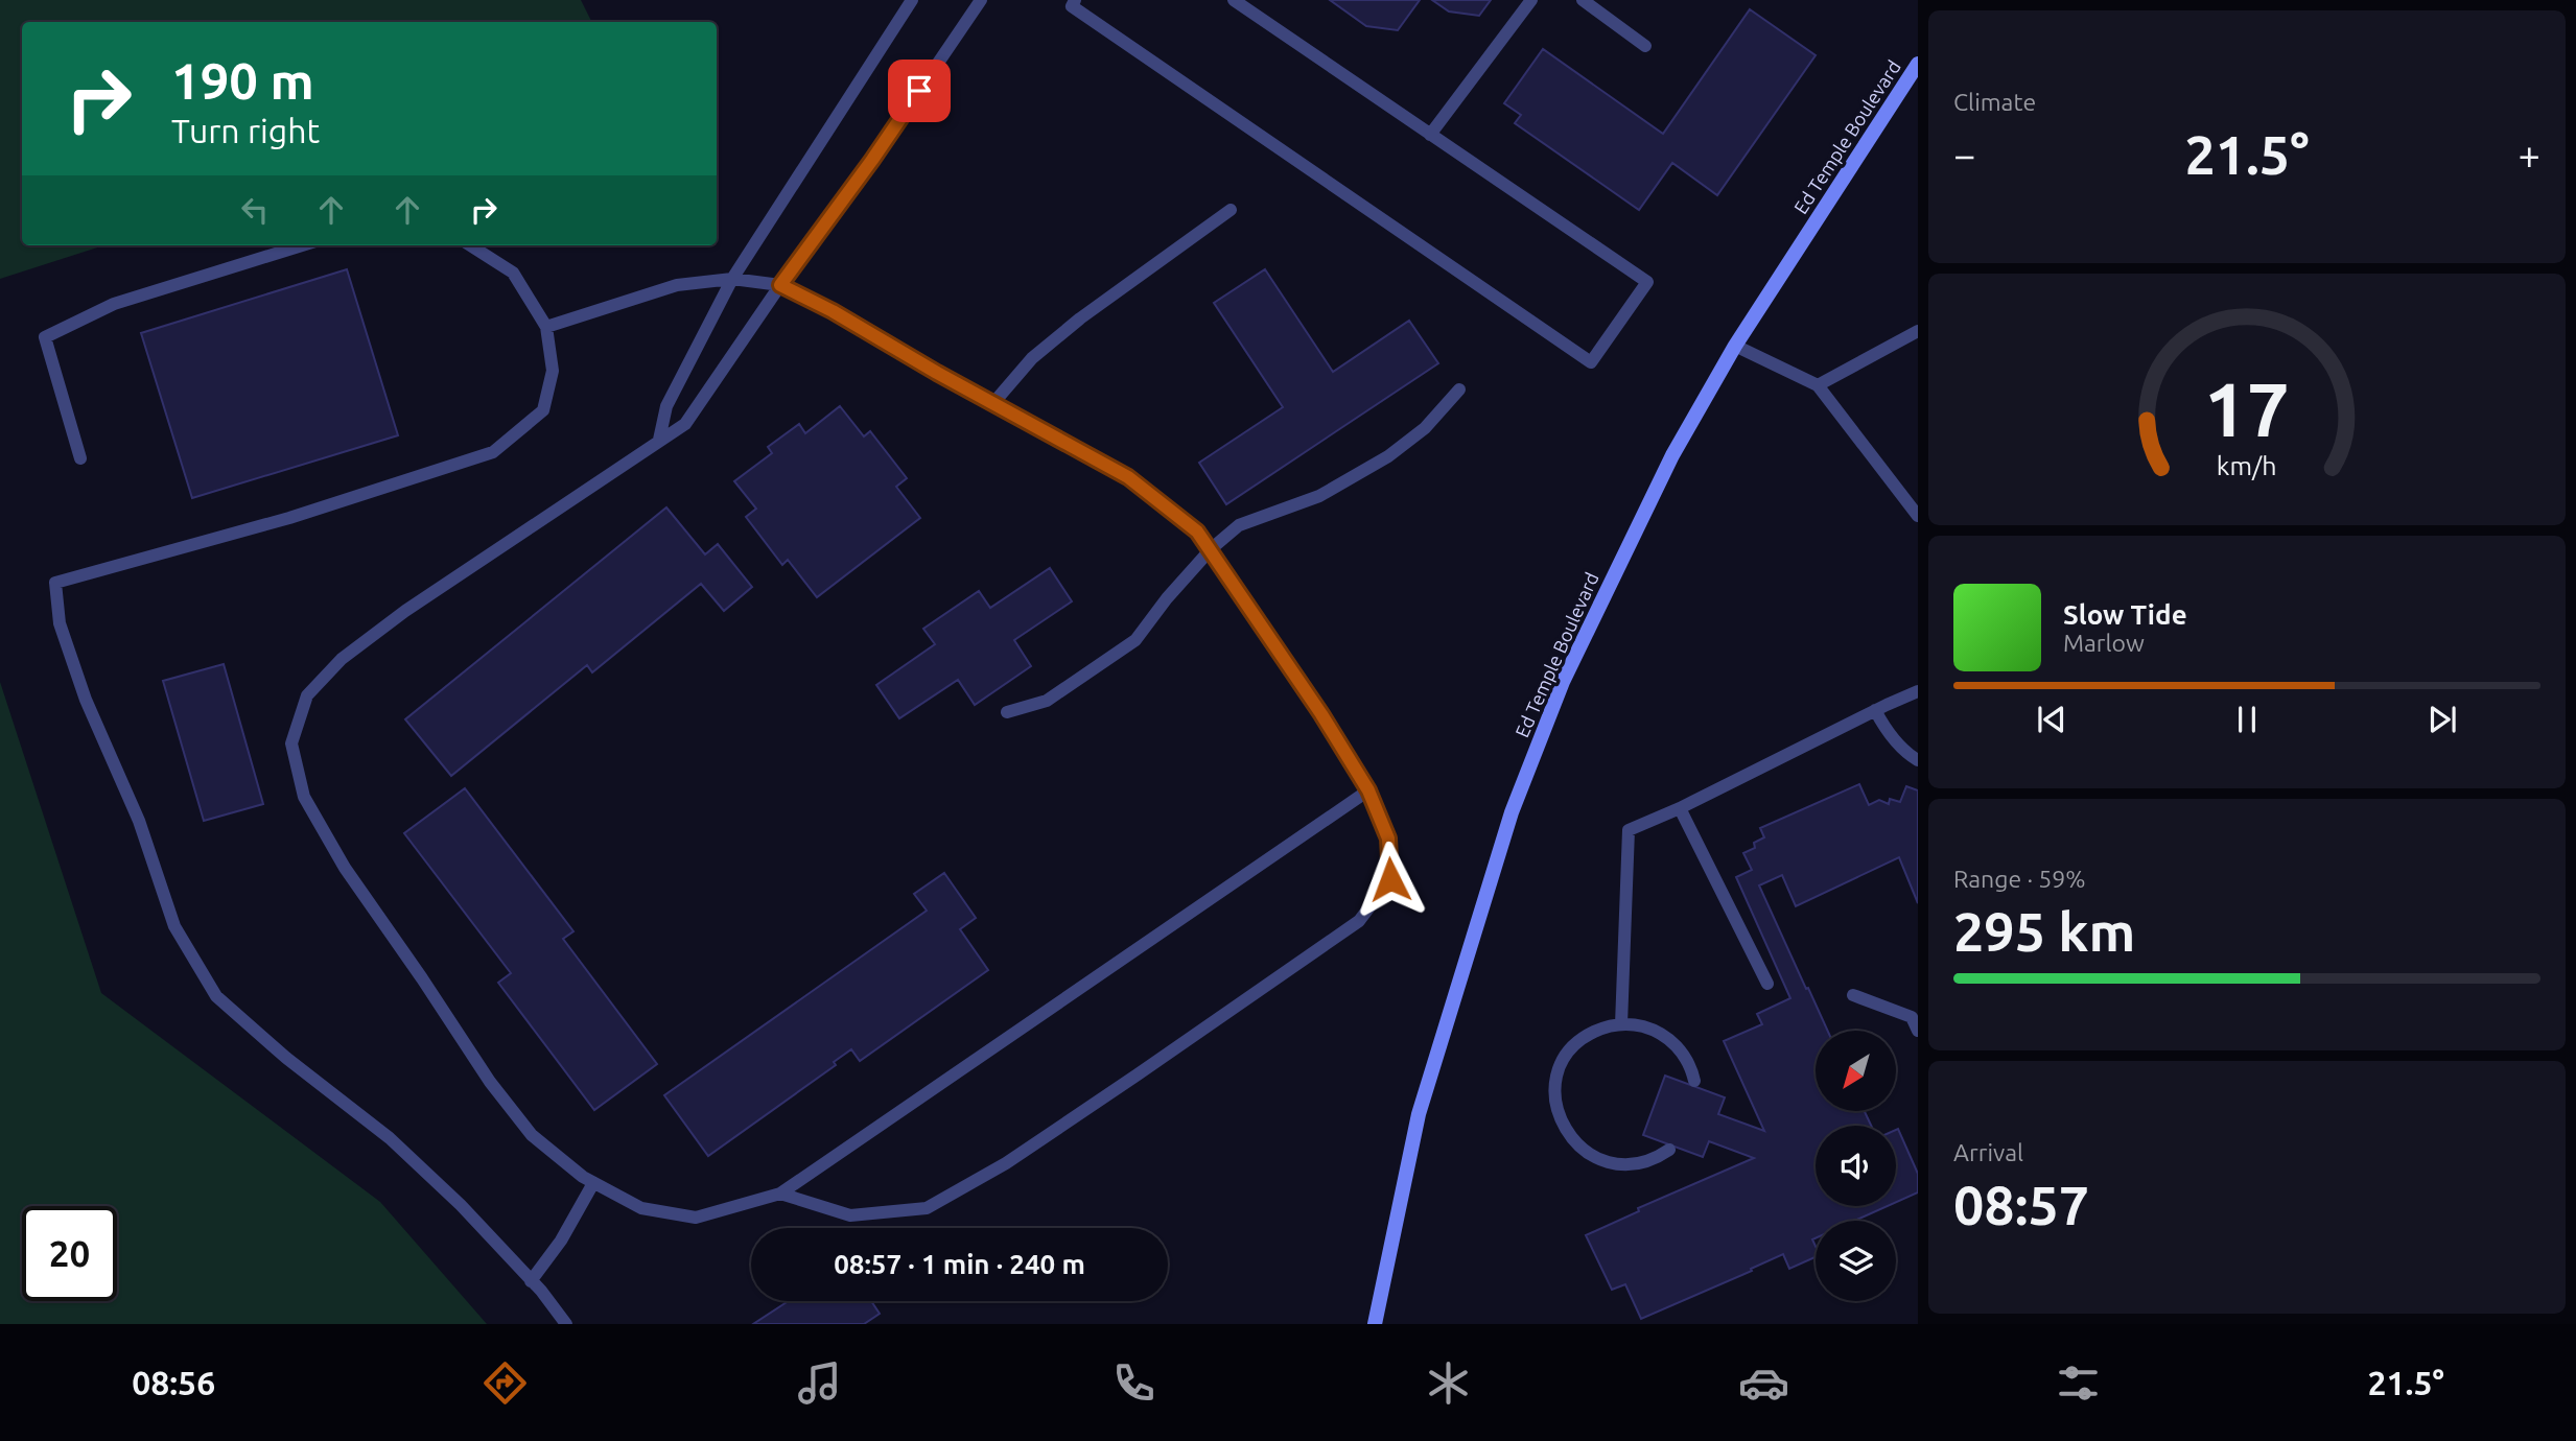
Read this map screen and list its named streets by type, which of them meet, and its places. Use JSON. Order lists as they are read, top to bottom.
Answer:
{
  "streets": {
    "main road": ["Ed Temple Boulevard"]
  },
  "north": "bottom left",
  "page": {
    "tile": [
      "Climate",
      ["Range · 59%", "295 km"],
      ["Arrival", "08:57"]
    ],
    "turn": ["190 m", "Turn right"],
    "heat": ["−", "21.5°", "+"],
    "song": ["Slow Tide", "Marlow"],
    "limit": "20",
    "trip": "08:57 · 1 min · 240 m",
    "tabs": ["08:56", "21.5°"],
    "gauge": ["17", "km/h"]
  }
}
